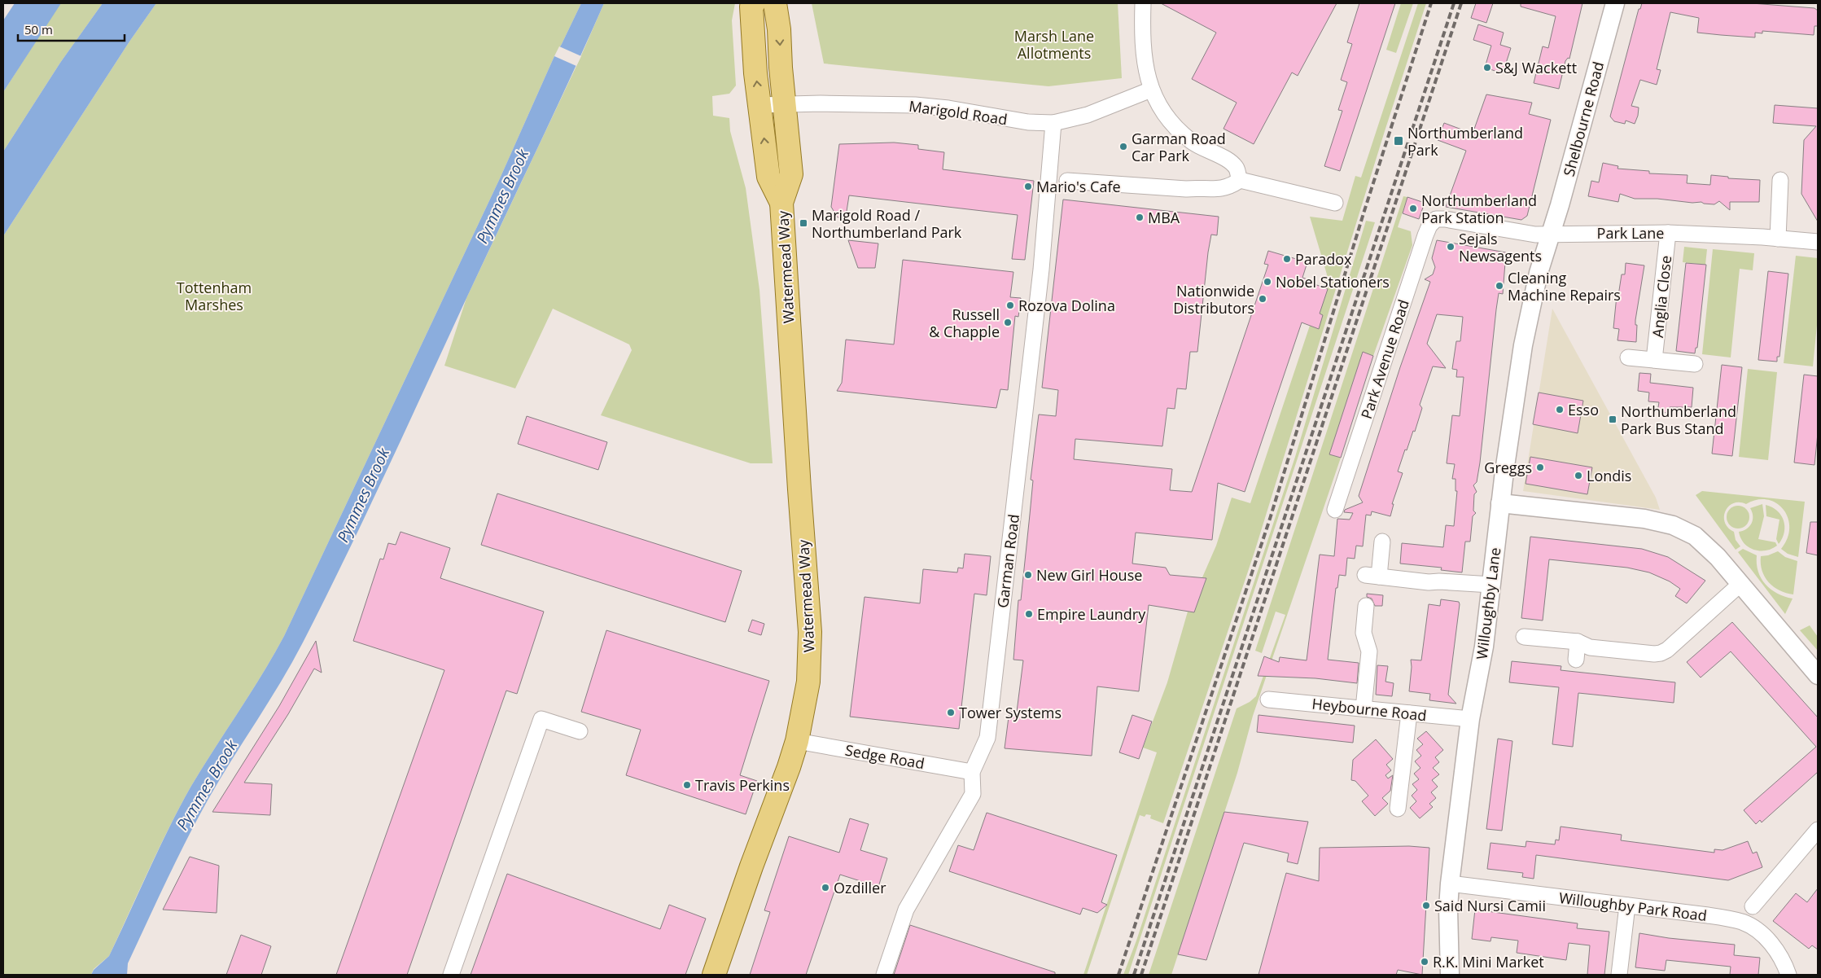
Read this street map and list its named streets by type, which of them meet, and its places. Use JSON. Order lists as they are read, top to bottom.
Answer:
{
  "streets": {
    "main road": ["Watermead Way"],
    "street": [
      "Marigold Road",
      "Shelbourne Road",
      "Park Lane",
      "Anglia Close",
      "Park Avenue Road",
      "Garman Road",
      "Willoughby Lane",
      "Heybourne Road",
      "Sedge Road",
      "Willoughby Park Road"
    ]
  },
  "crossings": [
    ["Marigold Road", "Watermead Way"],
    ["Marigold Road", "Garman Road"],
    ["Shelbourne Road", "Park Lane"],
    ["Shelbourne Road", "Willoughby Lane"],
    ["Park Lane", "Anglia Close"],
    ["Park Lane", "Park Avenue Road"],
    ["Park Lane", "Willoughby Lane"],
    ["Watermead Way", "Sedge Road"],
    ["Garman Road", "Sedge Road"],
    ["Willoughby Lane", "Heybourne Road"],
    ["Willoughby Lane", "Willoughby Park Road"]
  ],
  "water": ["Pymmes Brook"],
  "parks": ["Marsh Lane Allotments", "Tottenham Marshes"],
  "places": {
    "other": [
      "S&J Wackett",
      "Garman Road Car Park",
      "Mario's Cafe",
      "Northumberland Park Station",
      "MBA",
      "Sejals Newsagents",
      "Paradox",
      "Nobel Stationers",
      "Cleaning Machine Repairs",
      "Nationwide Distributors",
      "Rozova Dolina",
      "Russell & Chapple",
      "Esso",
      "Greggs",
      "Londis",
      "New Girl House",
      "Empire Laundry",
      "Tower Systems",
      "Travis Perkins",
      "Ozdiller",
      "Said Nursi Camii",
      "R.K. Mini Market"
    ],
    "transit": ["Northumberland Park", "Marigold Road / Northumberland Park", "Northumberland Park Bus Stand"]
  },
  "scale_bar": "50 m"
}
